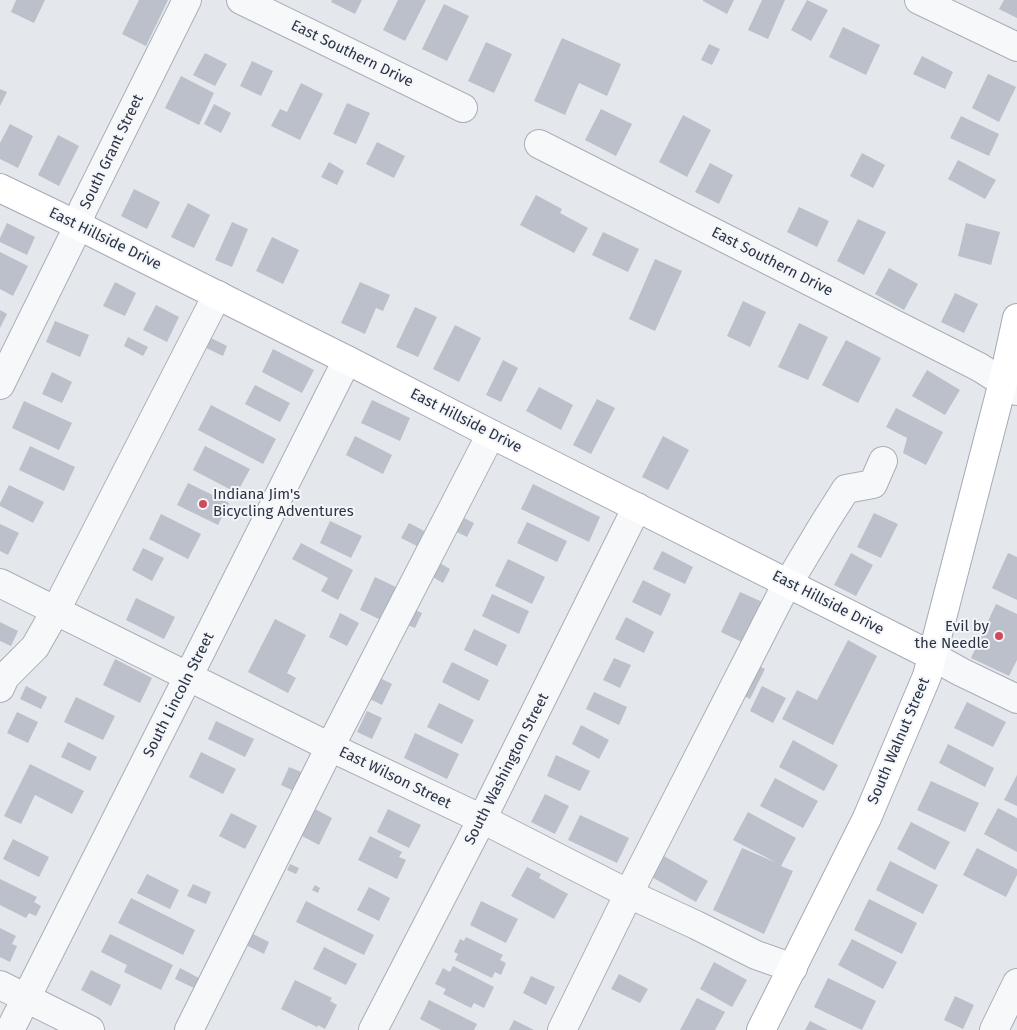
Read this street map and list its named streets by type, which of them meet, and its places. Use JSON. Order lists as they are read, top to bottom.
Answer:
{
  "streets": {
    "main road": ["East Hillside Drive", "South Walnut Street"],
    "street": [
      "East Southern Drive",
      "South Grant Street",
      "South Lincoln Street",
      "South Washington Street",
      "East Wilson Street"
    ]
  },
  "crossings": [
    ["East Southern Drive", "South Walnut Street"],
    ["South Grant Street", "East Hillside Drive"],
    ["East Hillside Drive", "South Lincoln Street"],
    ["East Hillside Drive", "South Walnut Street"],
    ["East Hillside Drive", "South Washington Street"],
    ["South Lincoln Street", "East Wilson Street"],
    ["South Walnut Street", "East Wilson Street"],
    ["South Washington Street", "East Wilson Street"]
  ],
  "places": ["Indiana Jim's Bicycling Adventures", "Evil by the Needle"]
}
